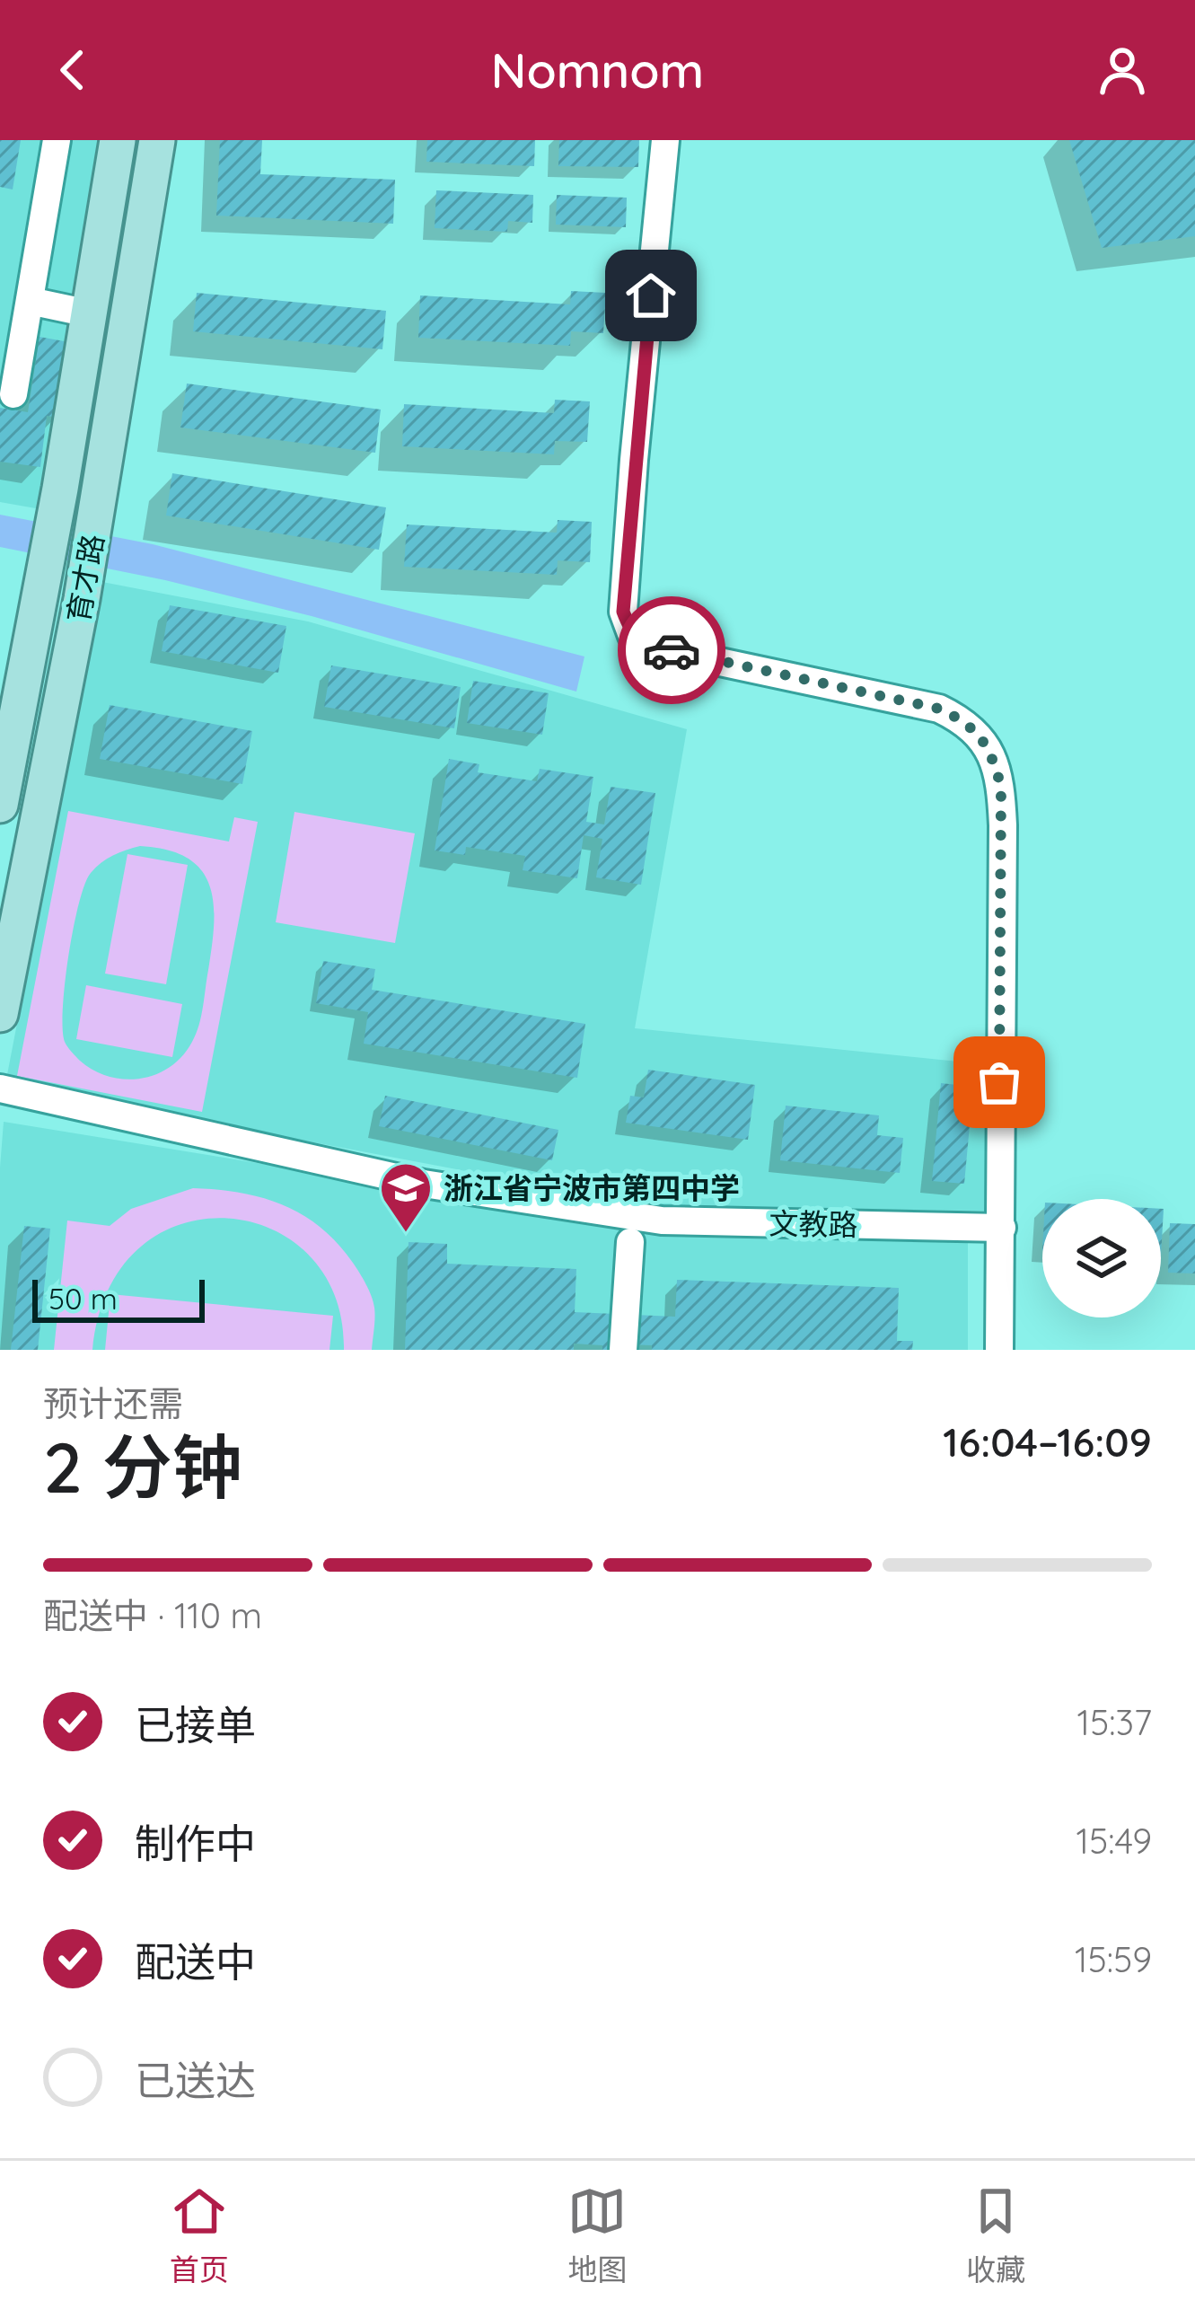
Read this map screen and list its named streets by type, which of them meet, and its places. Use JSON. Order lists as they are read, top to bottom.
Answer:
{
  "streets": {
    "main road": ["育才路"],
    "street": ["文教路"]
  },
  "places": {
    "school or university": ["浙江省宁波市第四中学"]
  },
  "scale_bar": "50 m",
  "page": {
    "header": "Nomnom",
    "scale": "50 m",
    "heading": ["2 分钟", "预计还需", "16:04–16:09"],
    "bar": "配送中 · 110 m",
    "list": [
      ["已接单", "15:37"],
      ["制作中", "15:49"],
      ["配送中", "15:59"],
      "已送达"
    ],
    "tabs": ["首页", "地图", "收藏"]
  }
}
